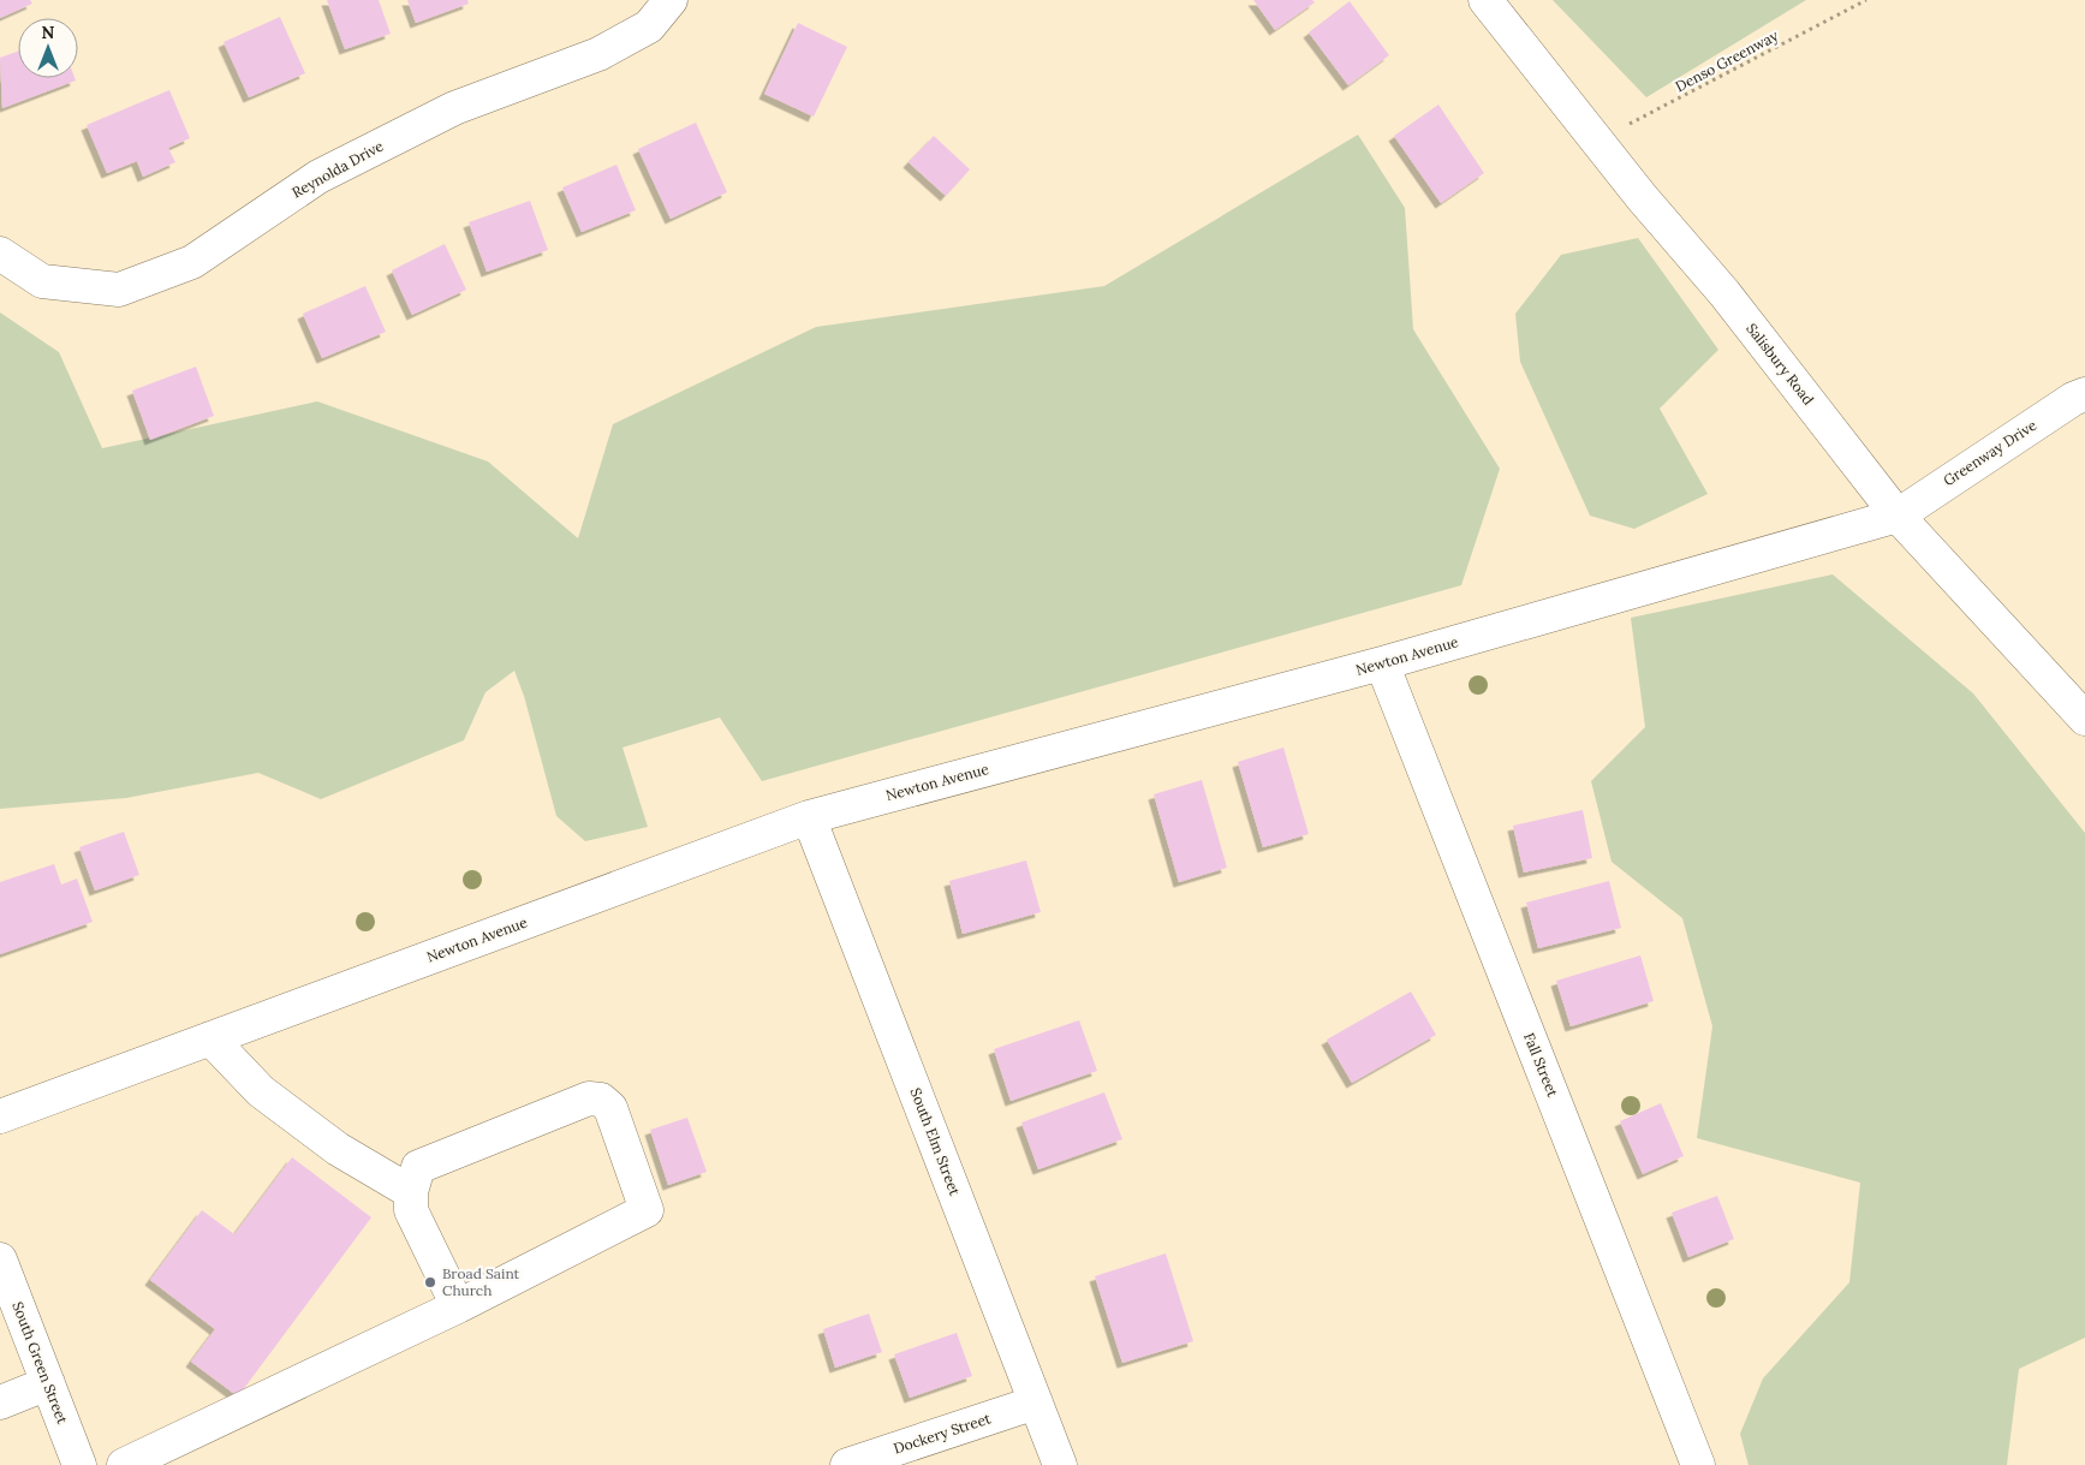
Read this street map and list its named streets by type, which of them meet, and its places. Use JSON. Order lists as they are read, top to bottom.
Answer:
{
  "streets": {
    "street": [
      "Reynolda Drive",
      "Salisbury Road",
      "Greenway Drive",
      "Newton Avenue",
      "Fall Street",
      "South Elm Street",
      "South Green Street",
      "Dockery Street"
    ],
    "path": ["Denso Greenway"]
  },
  "crossings": [
    ["Denso Greenway", "Salisbury Road"],
    ["Salisbury Road", "Greenway Drive"],
    ["Salisbury Road", "Newton Avenue"],
    ["Greenway Drive", "Newton Avenue"],
    ["Newton Avenue", "Fall Street"],
    ["Newton Avenue", "South Elm Street"],
    ["South Elm Street", "Dockery Street"]
  ],
  "places": ["Broad Saint Church"],
  "north": "top"
}
